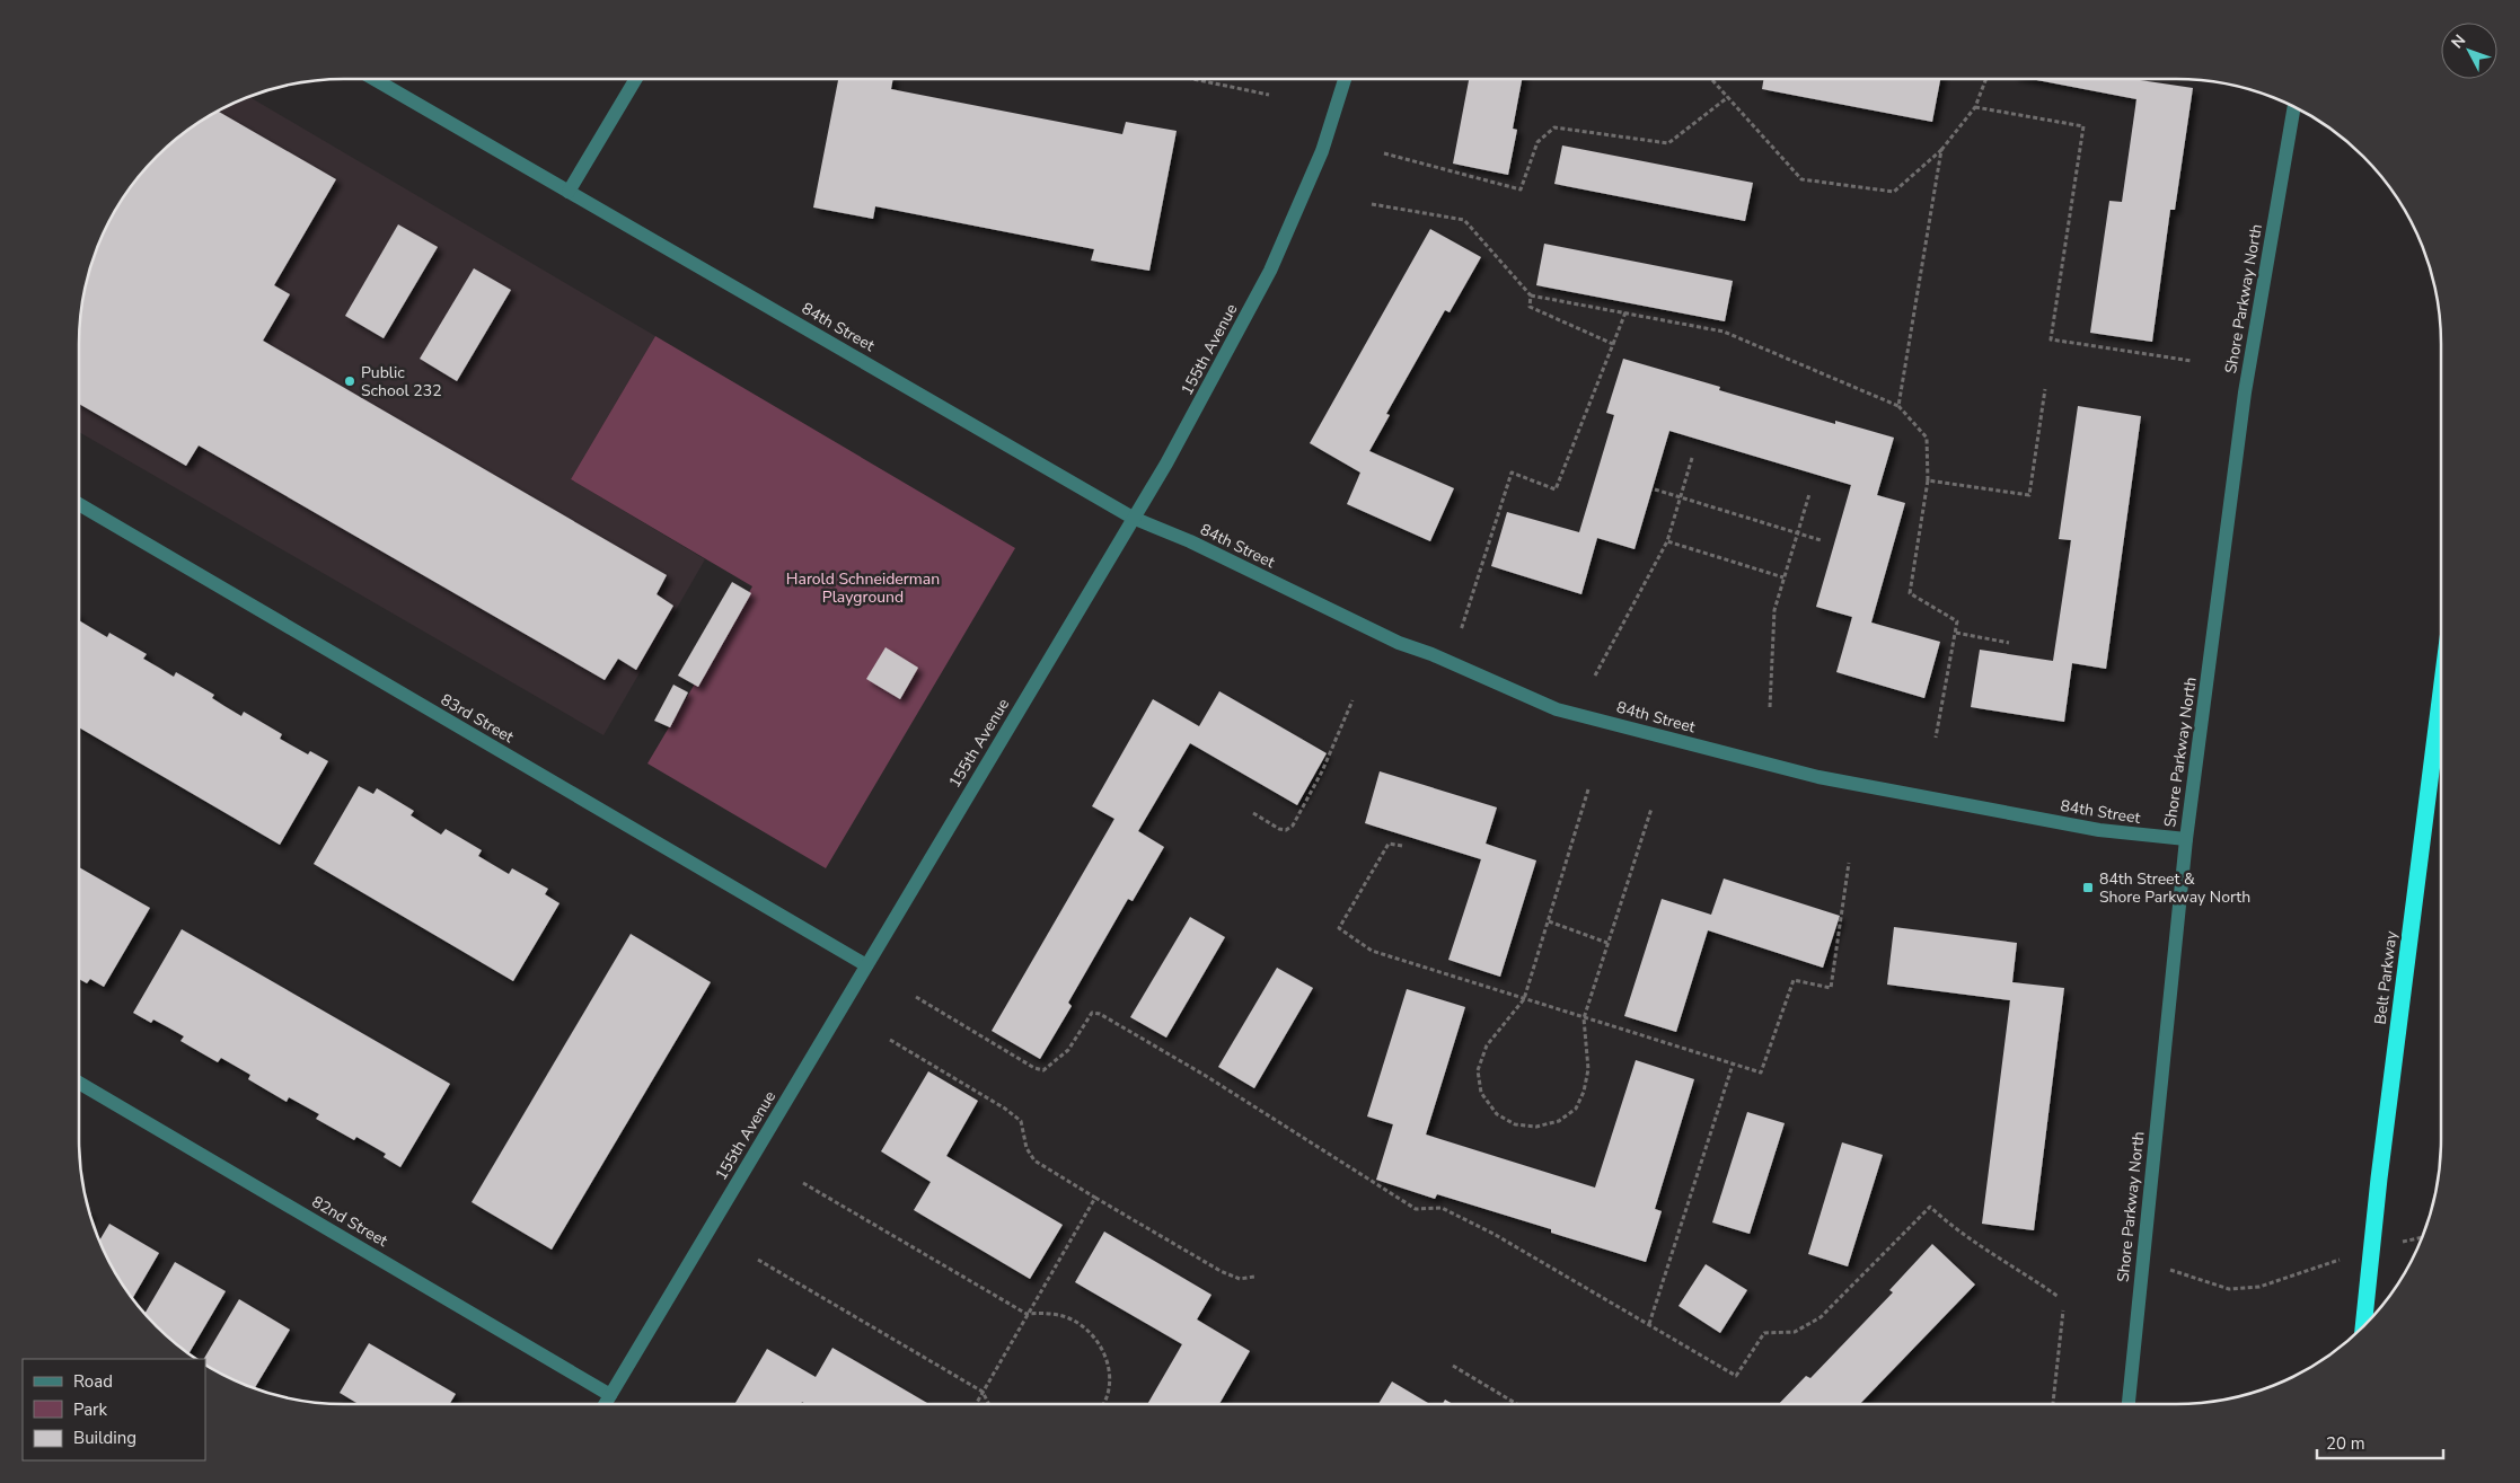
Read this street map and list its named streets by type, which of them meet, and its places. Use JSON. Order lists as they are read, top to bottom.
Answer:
{
  "streets": {
    "highway": ["Belt Parkway"],
    "street": [
      "Shore Parkway North",
      "84th Street",
      "155th Avenue",
      "83rd Street",
      "82nd Street"
    ]
  },
  "crossings": [
    ["Shore Parkway North", "84th Street"],
    ["84th Street", "155th Avenue"],
    ["155th Avenue", "83rd Street"],
    ["155th Avenue", "82nd Street"]
  ],
  "parks": ["Harold Schneiderman Playground"],
  "places": {
    "other": ["Public School 232"],
    "transit": ["84th Street & Shore Parkway North"]
  },
  "legend": ["Road", "Park", "Building"],
  "scale_bar": "20 m",
  "north": "top left"
}
